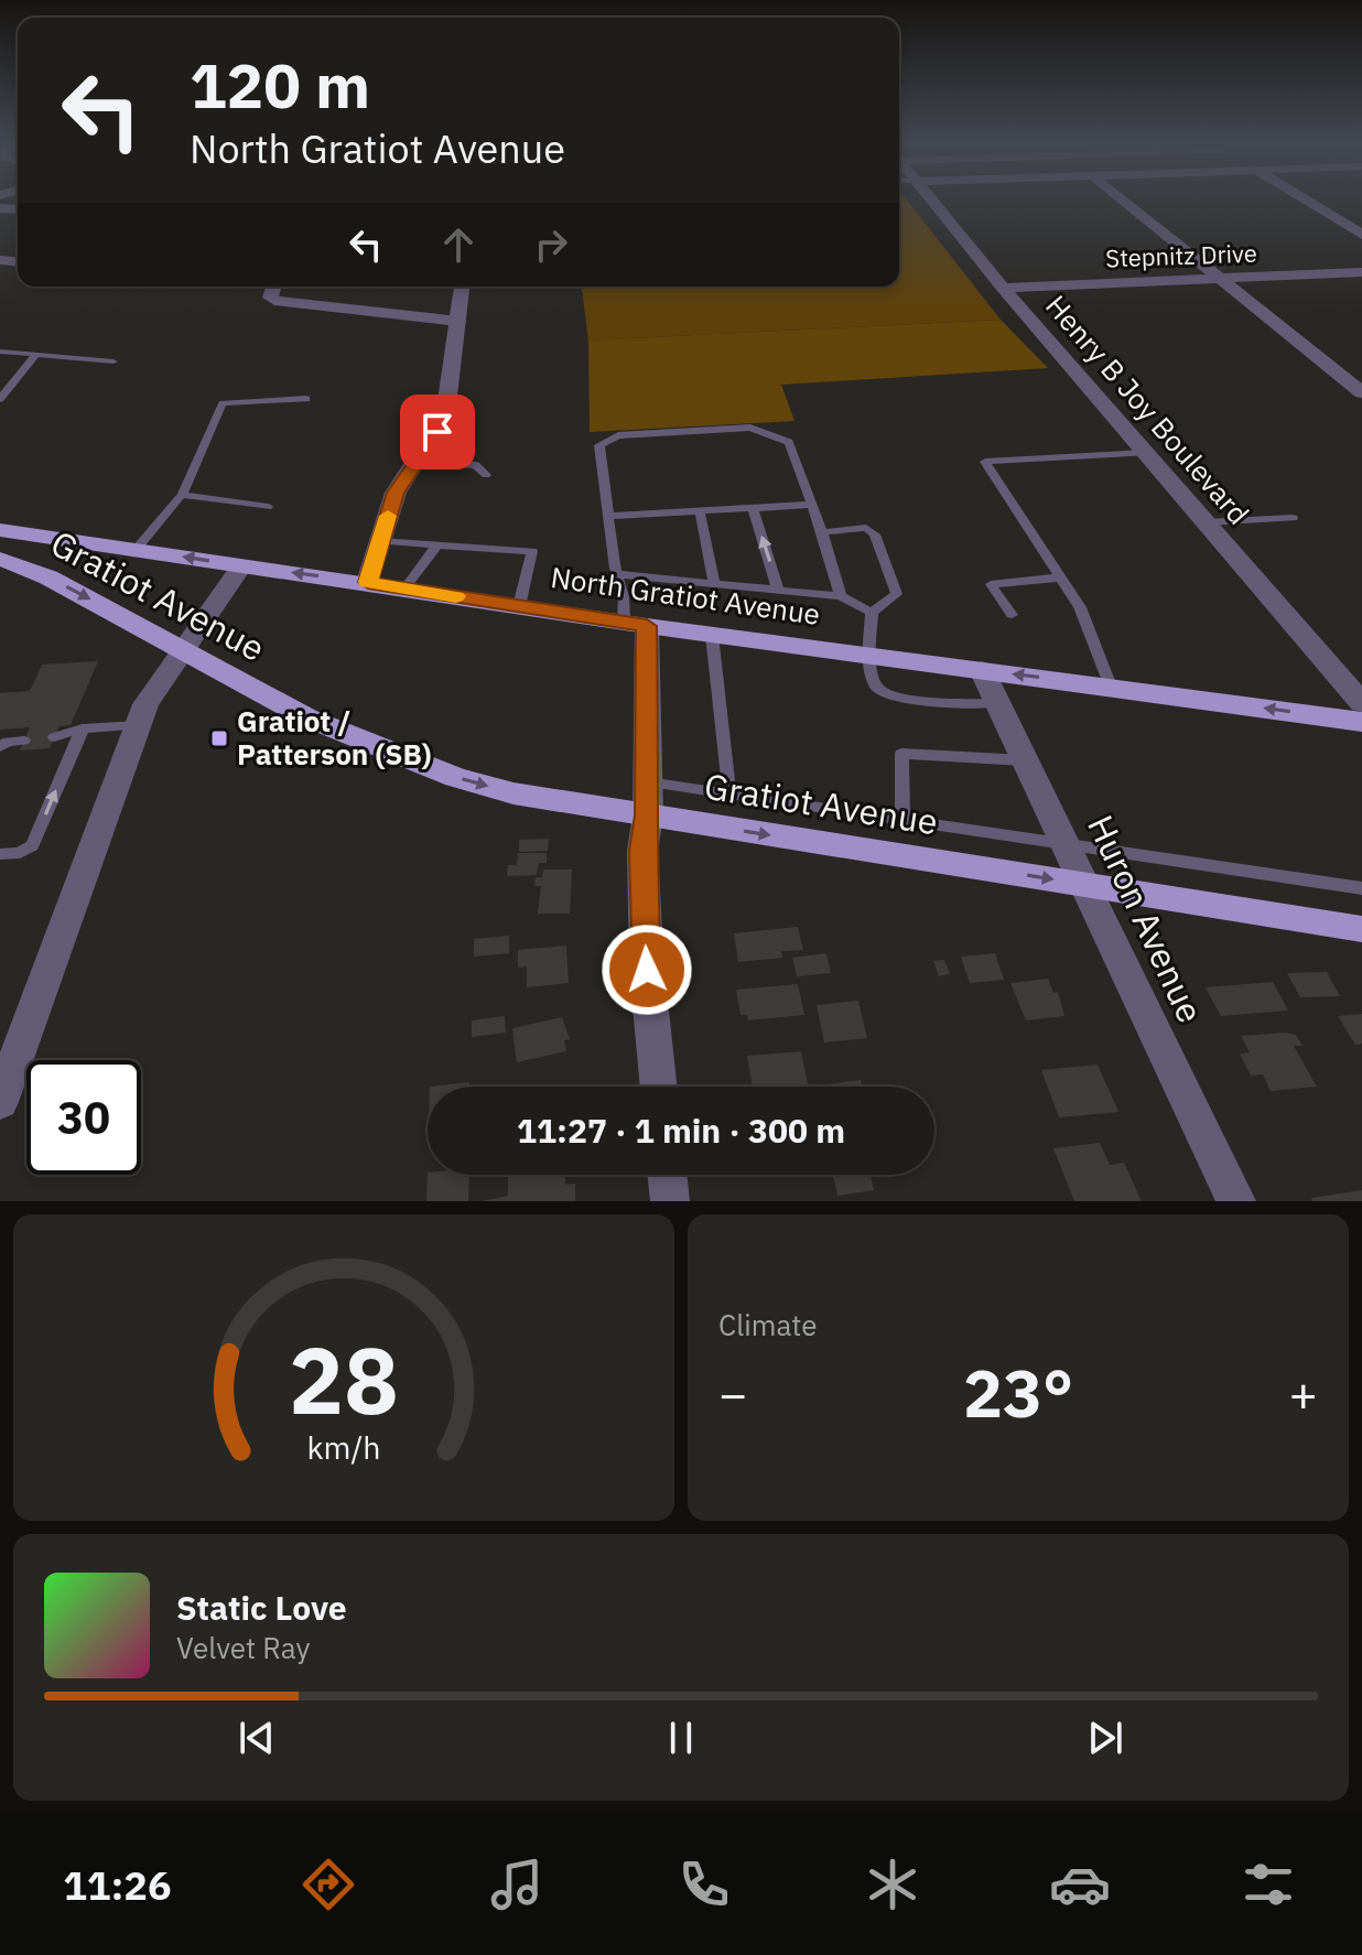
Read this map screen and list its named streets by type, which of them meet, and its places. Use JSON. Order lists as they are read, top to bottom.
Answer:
{
  "streets": {
    "main road": ["Gratiot Avenue", "North Gratiot Avenue"],
    "street": ["Stepnitz Drive", "Henry B Joy Boulevard", "Huron Avenue"]
  },
  "crossings": [
    ["Stepnitz Drive", "Henry B Joy Boulevard"],
    ["Gratiot Avenue", "Huron Avenue"],
    ["North Gratiot Avenue", "Huron Avenue"]
  ],
  "one_way": ["Gratiot Avenue", "North Gratiot Avenue"],
  "places": {
    "transit": ["Gratiot / Patterson (SB)"]
  },
  "page": {
    "turn": ["120 m", "North Gratiot Avenue"],
    "limit": "30",
    "trip": "11:27 · 1 min · 300 m",
    "tile": "Climate",
    "heat": ["−", "23°", "+"],
    "song": ["Static Love", "Velvet Ray"],
    "tabs": "11:26",
    "gauge": ["28", "km/h"]
  }
}
